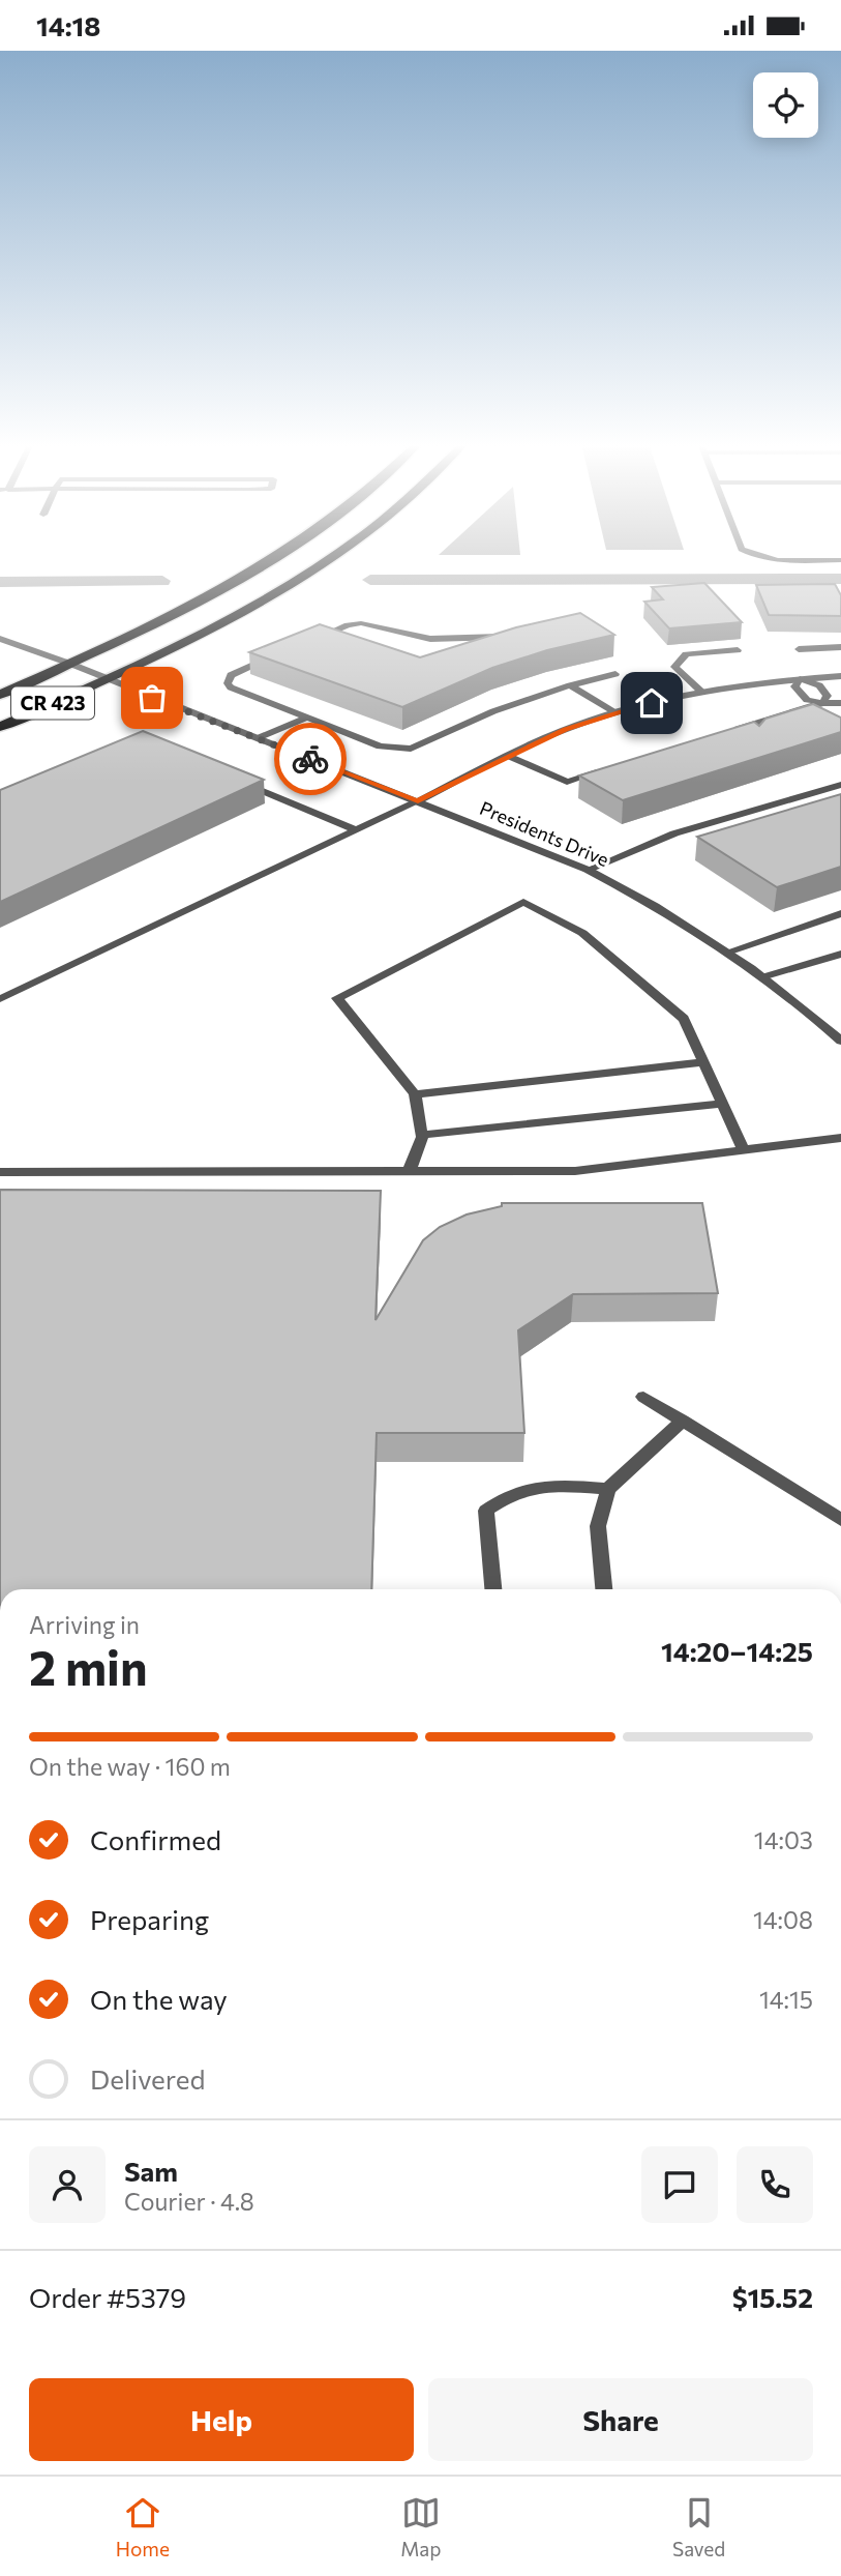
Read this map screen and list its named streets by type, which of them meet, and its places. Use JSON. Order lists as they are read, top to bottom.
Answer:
{
  "streets": {
    "highway": ["CR 423"],
    "street": ["Presidents Drive"]
  },
  "crossings": [
    ["CR 423", "Presidents Drive"]
  ],
  "page": {
    "status": "14:18",
    "heading": ["2 min", "Arriving in", "14:20–14:25"],
    "panel": [
      "Sam",
      "Courier · 4.8",
      "Order #5379",
      "$15.52"
    ],
    "bar": "On the way · 160 m",
    "list": [
      ["Confirmed", "14:03"],
      ["Preparing", "14:08"],
      ["On the way", "14:15"],
      "Delivered"
    ],
    "buttons": ["Help", "Share"],
    "tabs": ["Home", "Map", "Saved"]
  }
}
